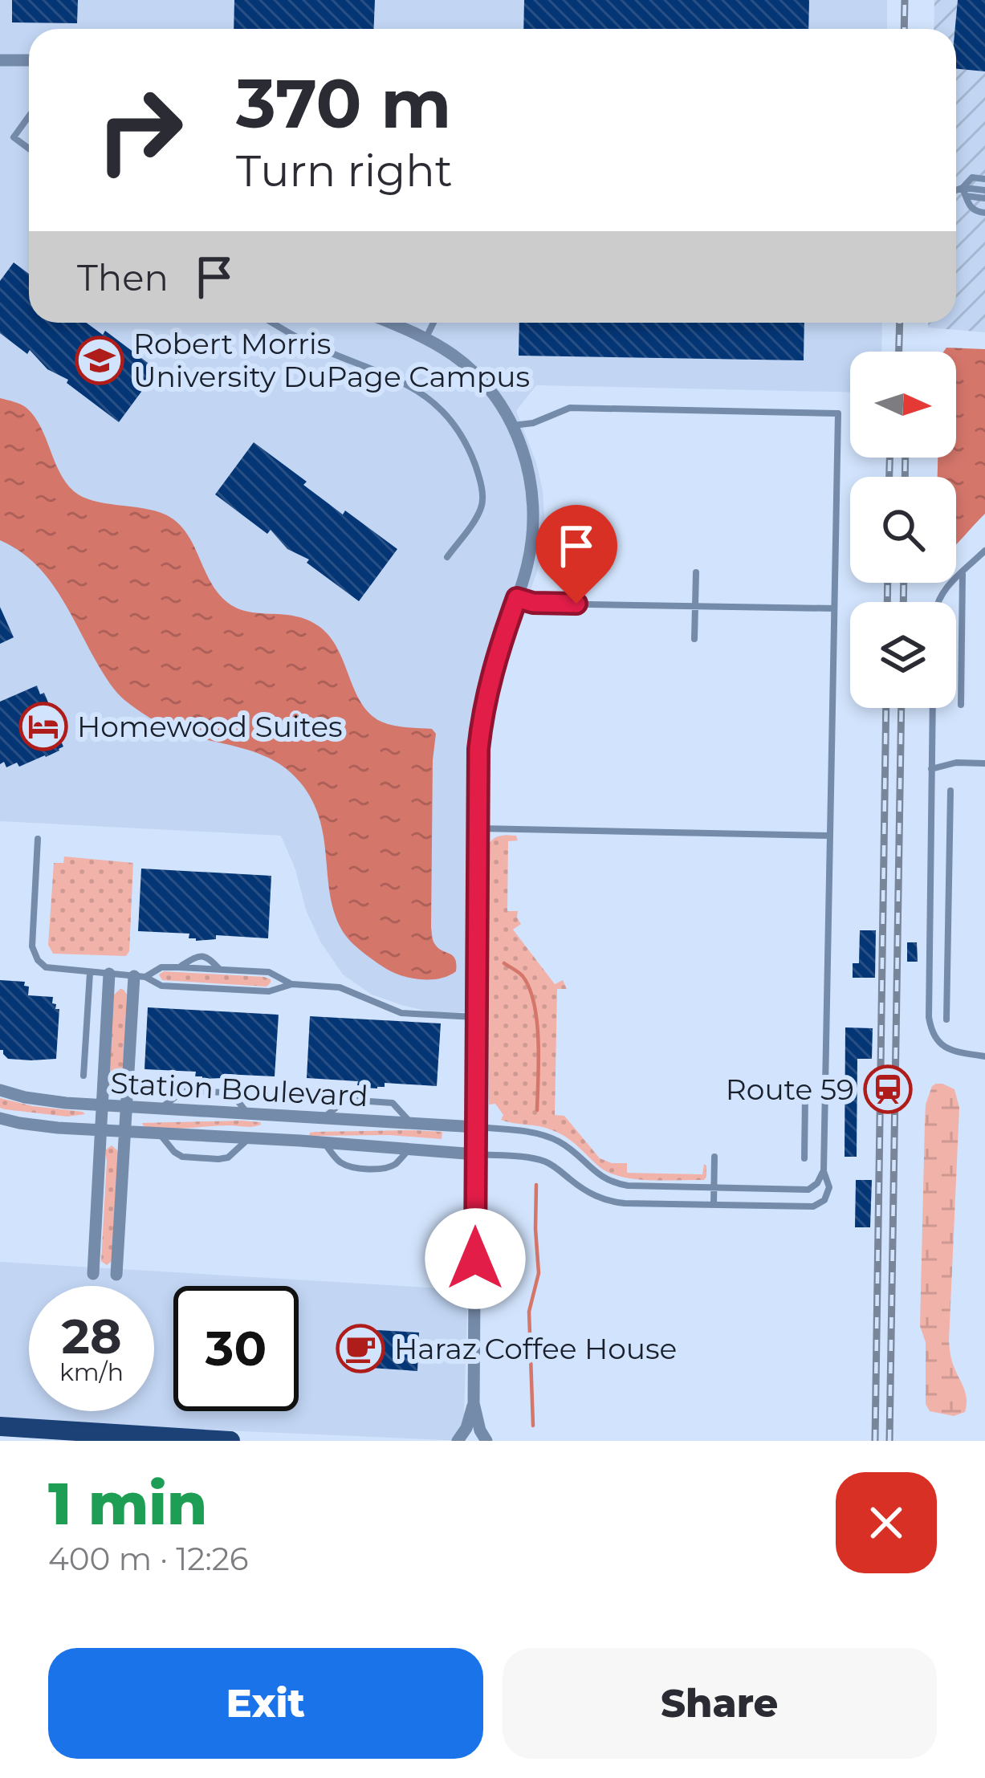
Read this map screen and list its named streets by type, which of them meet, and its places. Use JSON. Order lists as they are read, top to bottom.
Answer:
{
  "streets": {
    "street": ["Station Boulevard"]
  },
  "places": {
    "school or university": ["Robert Morris University DuPage Campus"],
    "hotel": ["Homewood Suites"],
    "station": ["Route 59"],
    "cafe": ["Haraz Coffee House"]
  },
  "north": "right",
  "page": {
    "turn": ["370 m", "Turn right"],
    "then": "Then",
    "speed": "28 km/h",
    "limit": "30",
    "heading": ["1 min", "400 m · 12:26"],
    "buttons": ["Exit", "Share"]
  }
}
